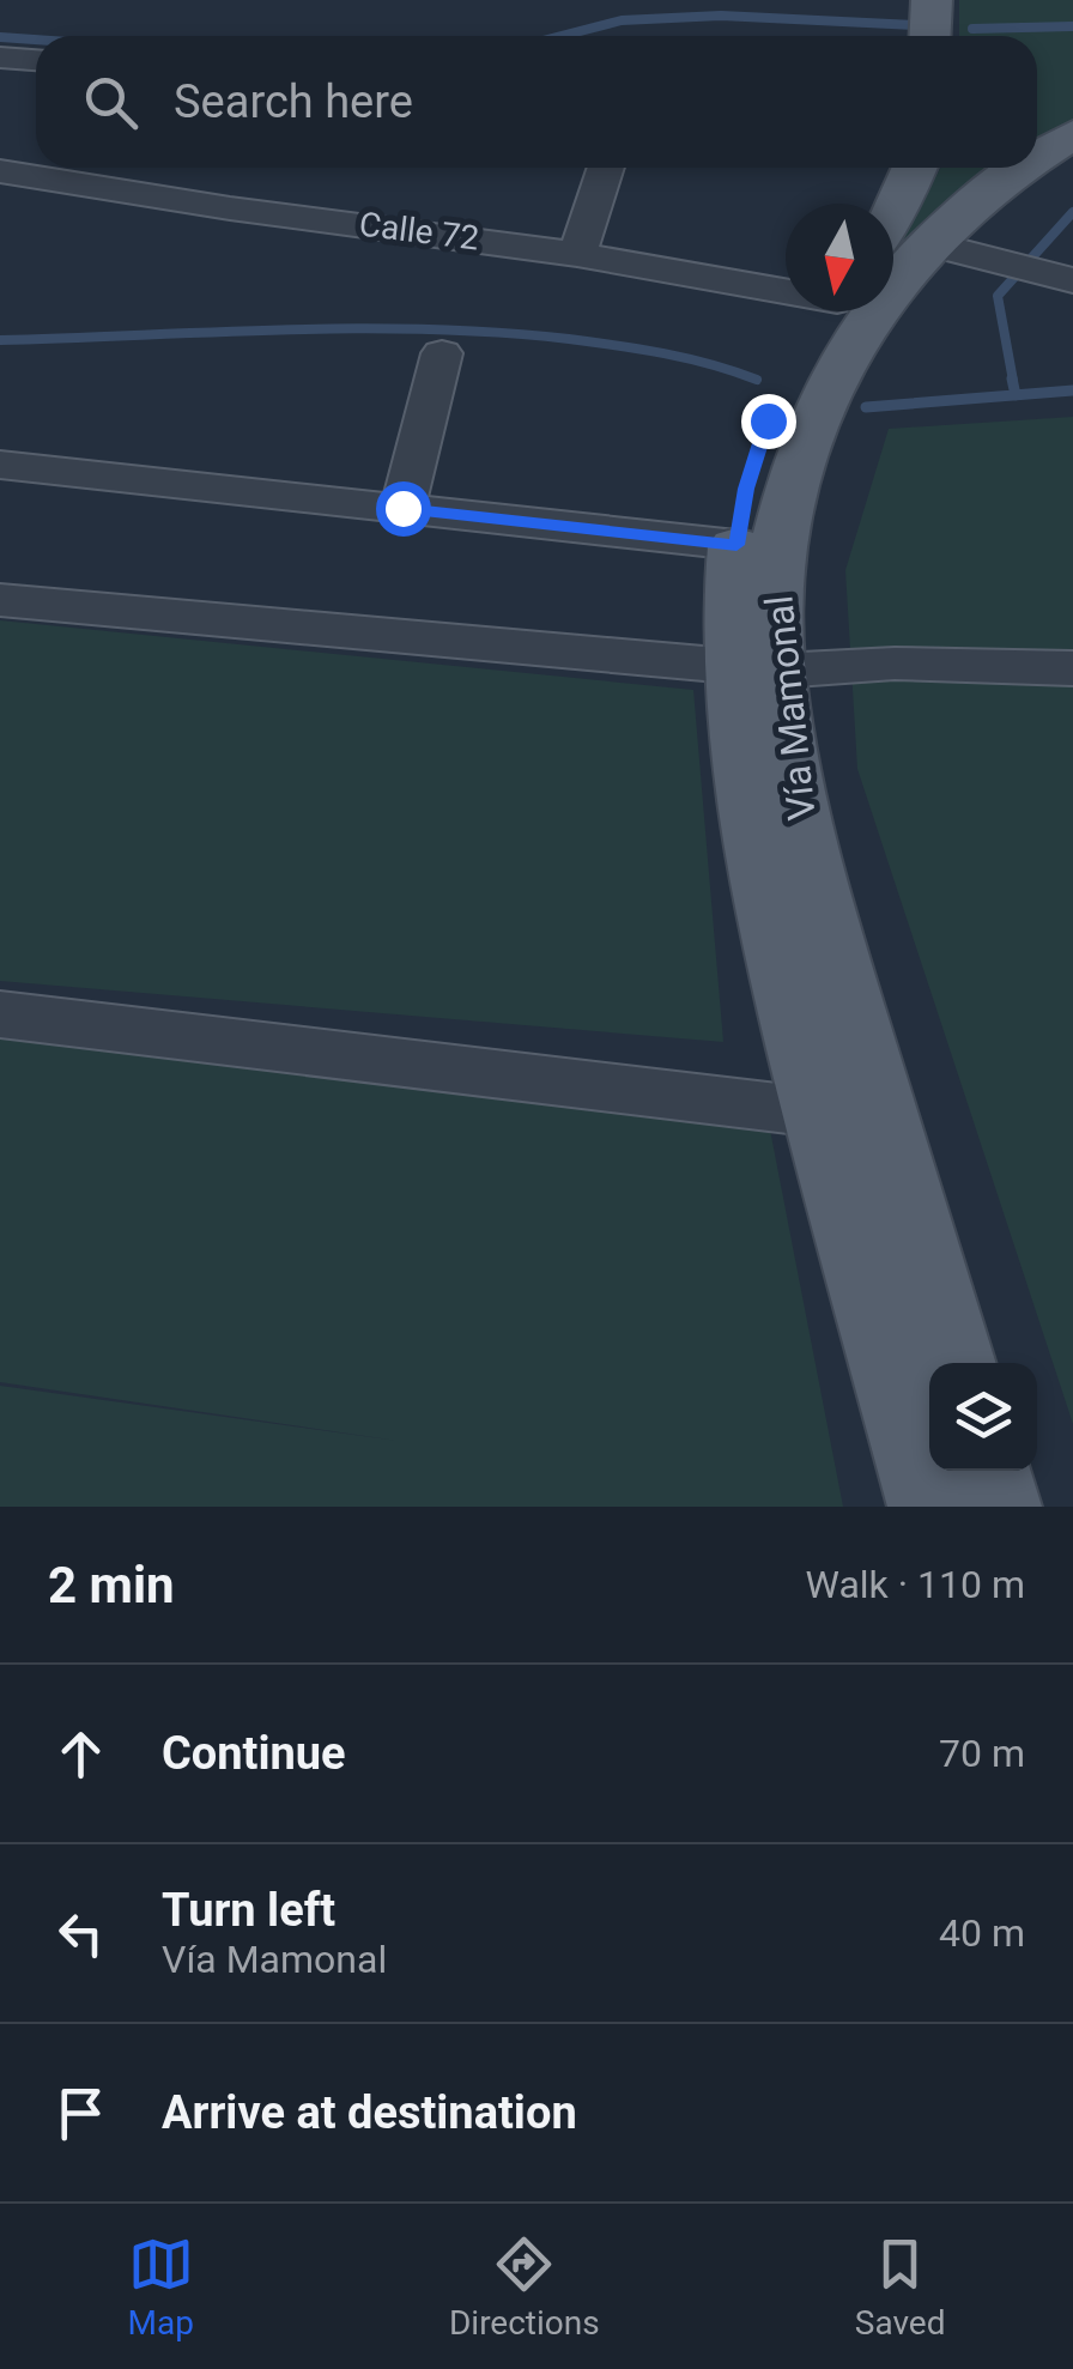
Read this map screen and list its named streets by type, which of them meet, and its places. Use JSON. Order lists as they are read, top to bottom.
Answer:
{
  "streets": {
    "main road": ["Vía Mamonal"],
    "street": ["Calle 72"]
  },
  "north": "bottom",
  "page": {
    "search": "Search here",
    "heading": ["2 min", "Walk · 110 m"],
    "list": [
      ["Continue", "70 m"],
      ["Turn left", "Vía Mamonal", "40 m"],
      "Arrive at destination"
    ],
    "nav": ["Map", "Directions", "Saved"]
  }
}
